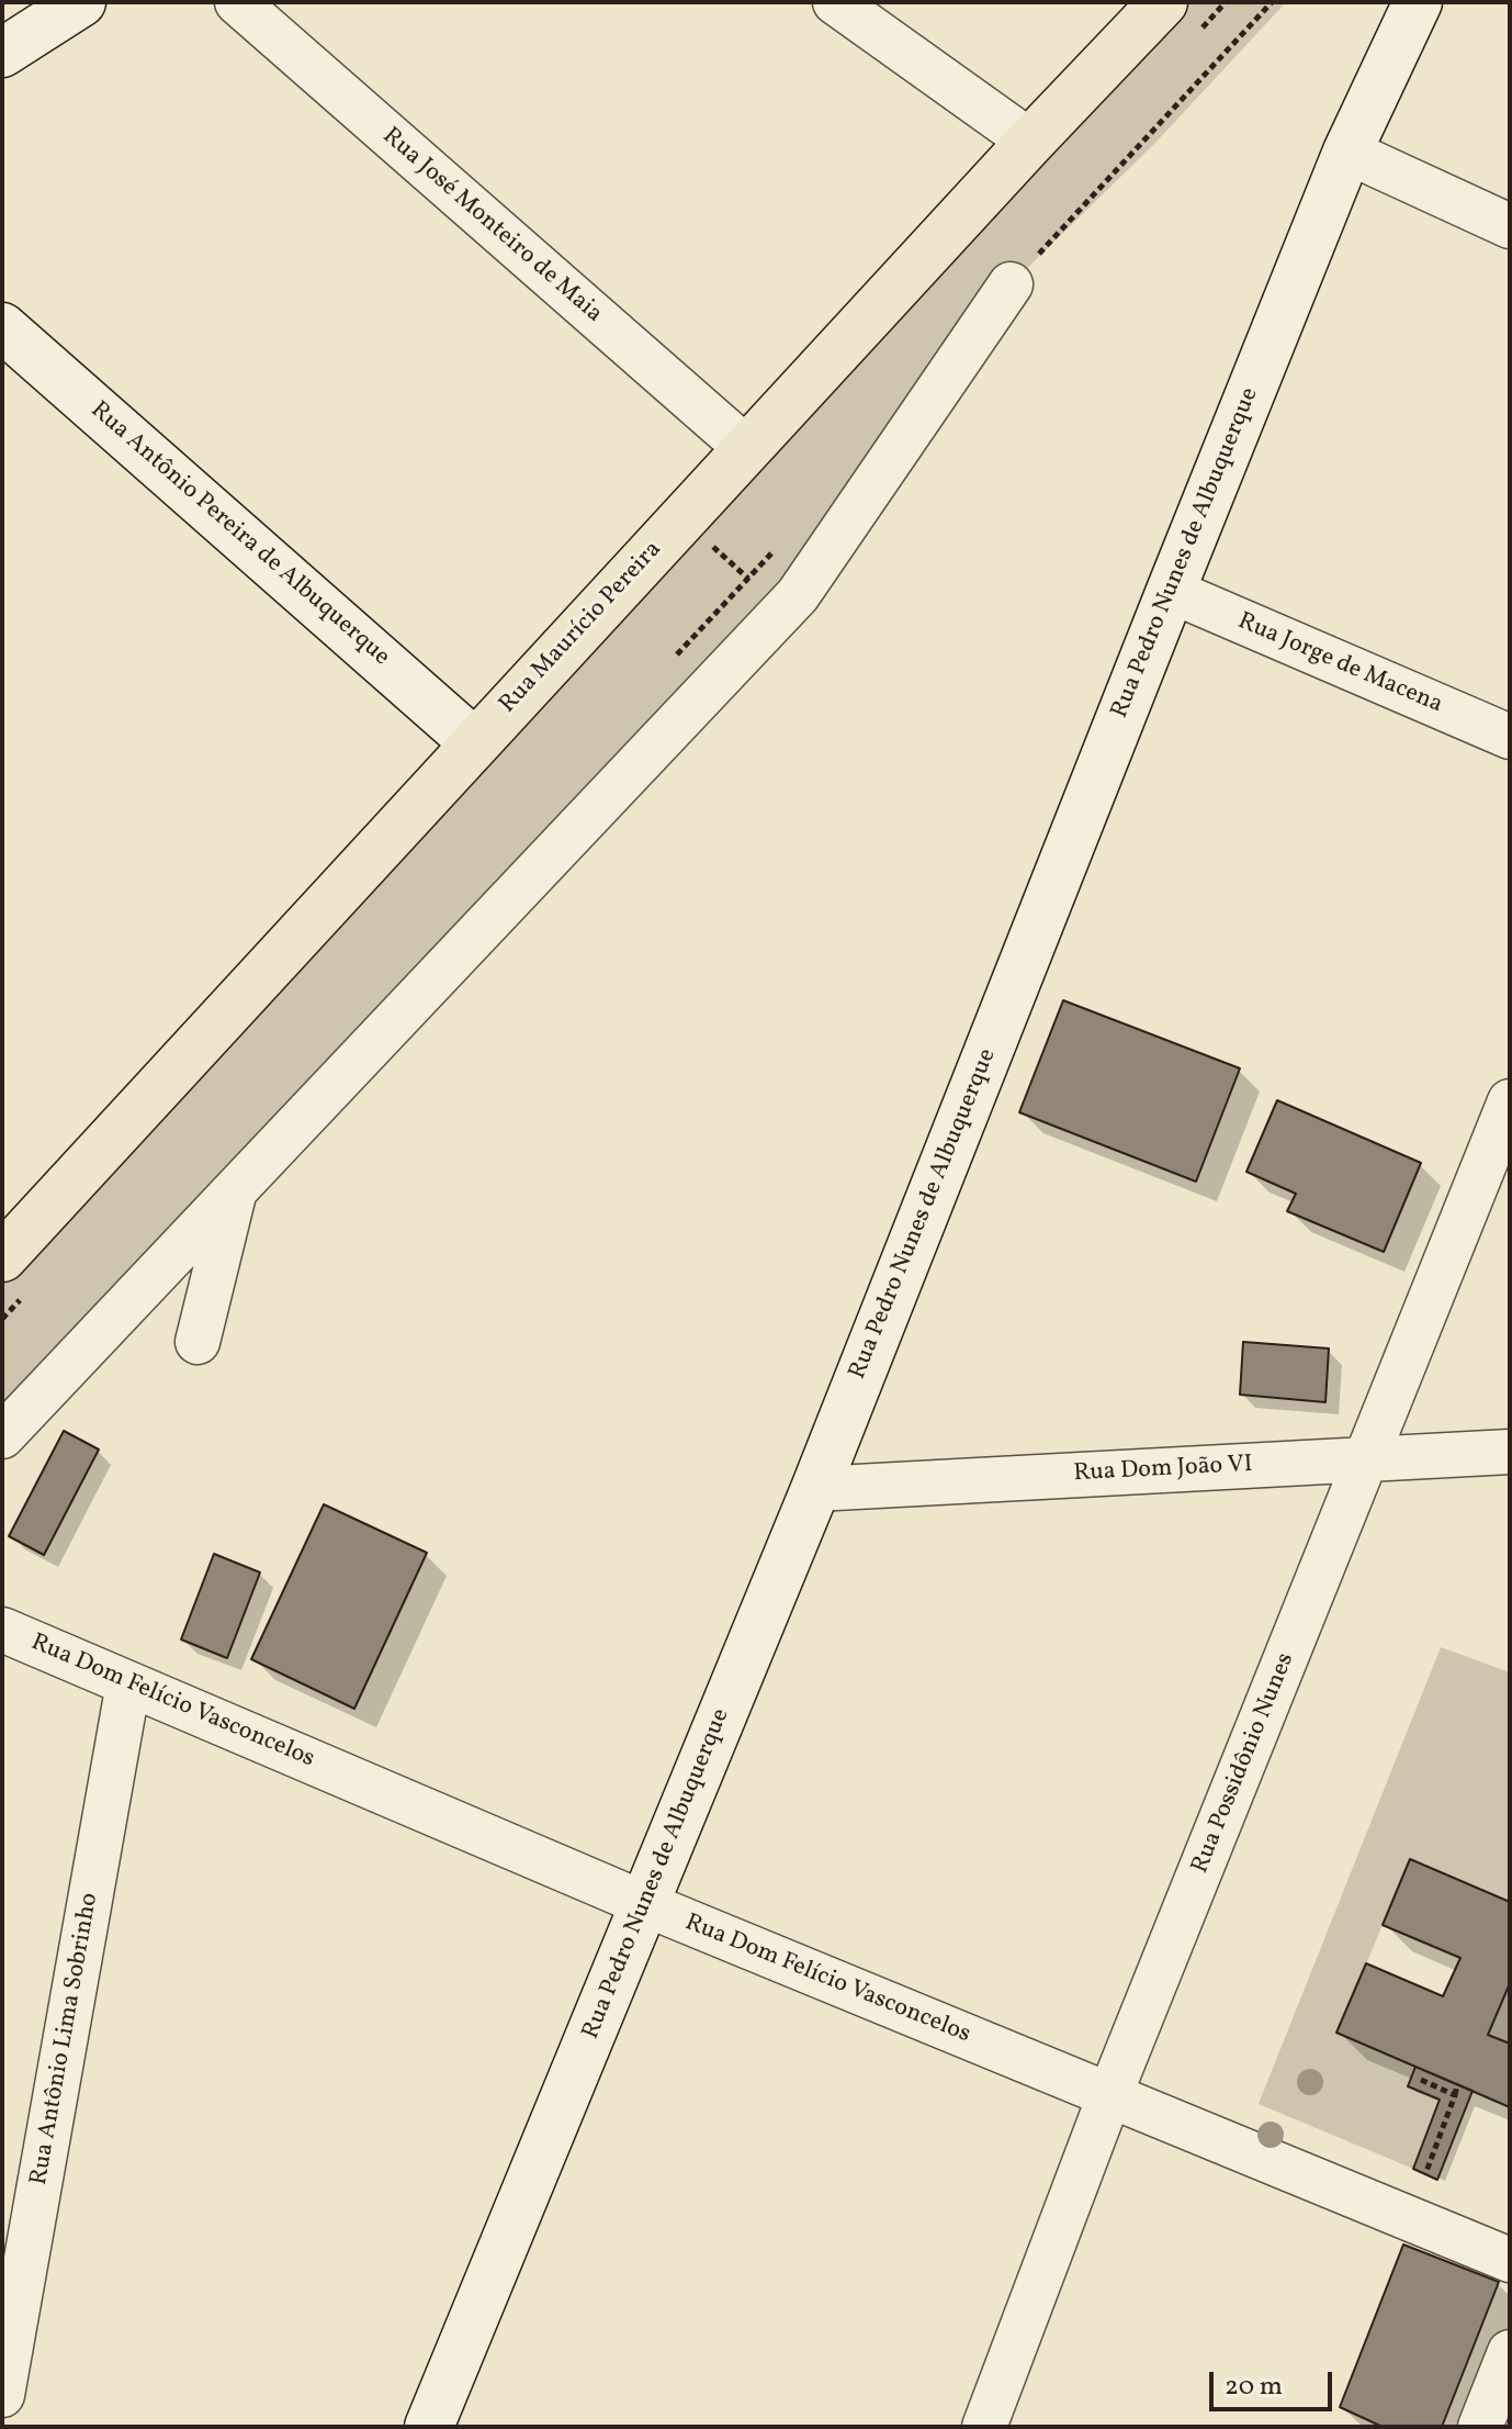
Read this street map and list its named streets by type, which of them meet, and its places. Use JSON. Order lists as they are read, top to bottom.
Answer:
{
  "streets": {
    "main road": ["Rua Maurício Pereira"],
    "street": [
      "Rua José Monteiro de Maia",
      "Rua Antônio Pereira de Albuquerque",
      "Rua Pedro Nunes de Albuquerque",
      "Rua Jorge de Macena",
      "Rua Dom João VI",
      "Rua Dom Felício Vasconcelos",
      "Rua Possidônio Nunes",
      "Rua Antônio Lima Sobrinho"
    ]
  },
  "crossings": [
    ["Rua José Monteiro de Maia", "Rua Maurício Pereira"],
    ["Rua Antônio Pereira de Albuquerque", "Rua Maurício Pereira"],
    ["Rua Pedro Nunes de Albuquerque", "Rua Jorge de Macena"],
    ["Rua Pedro Nunes de Albuquerque", "Rua Dom João VI"],
    ["Rua Pedro Nunes de Albuquerque", "Rua Dom Felício Vasconcelos"],
    ["Rua Dom João VI", "Rua Possidônio Nunes"],
    ["Rua Dom Felício Vasconcelos", "Rua Possidônio Nunes"],
    ["Rua Dom Felício Vasconcelos", "Rua Antônio Lima Sobrinho"]
  ],
  "scale_bar": "20 m"
}
